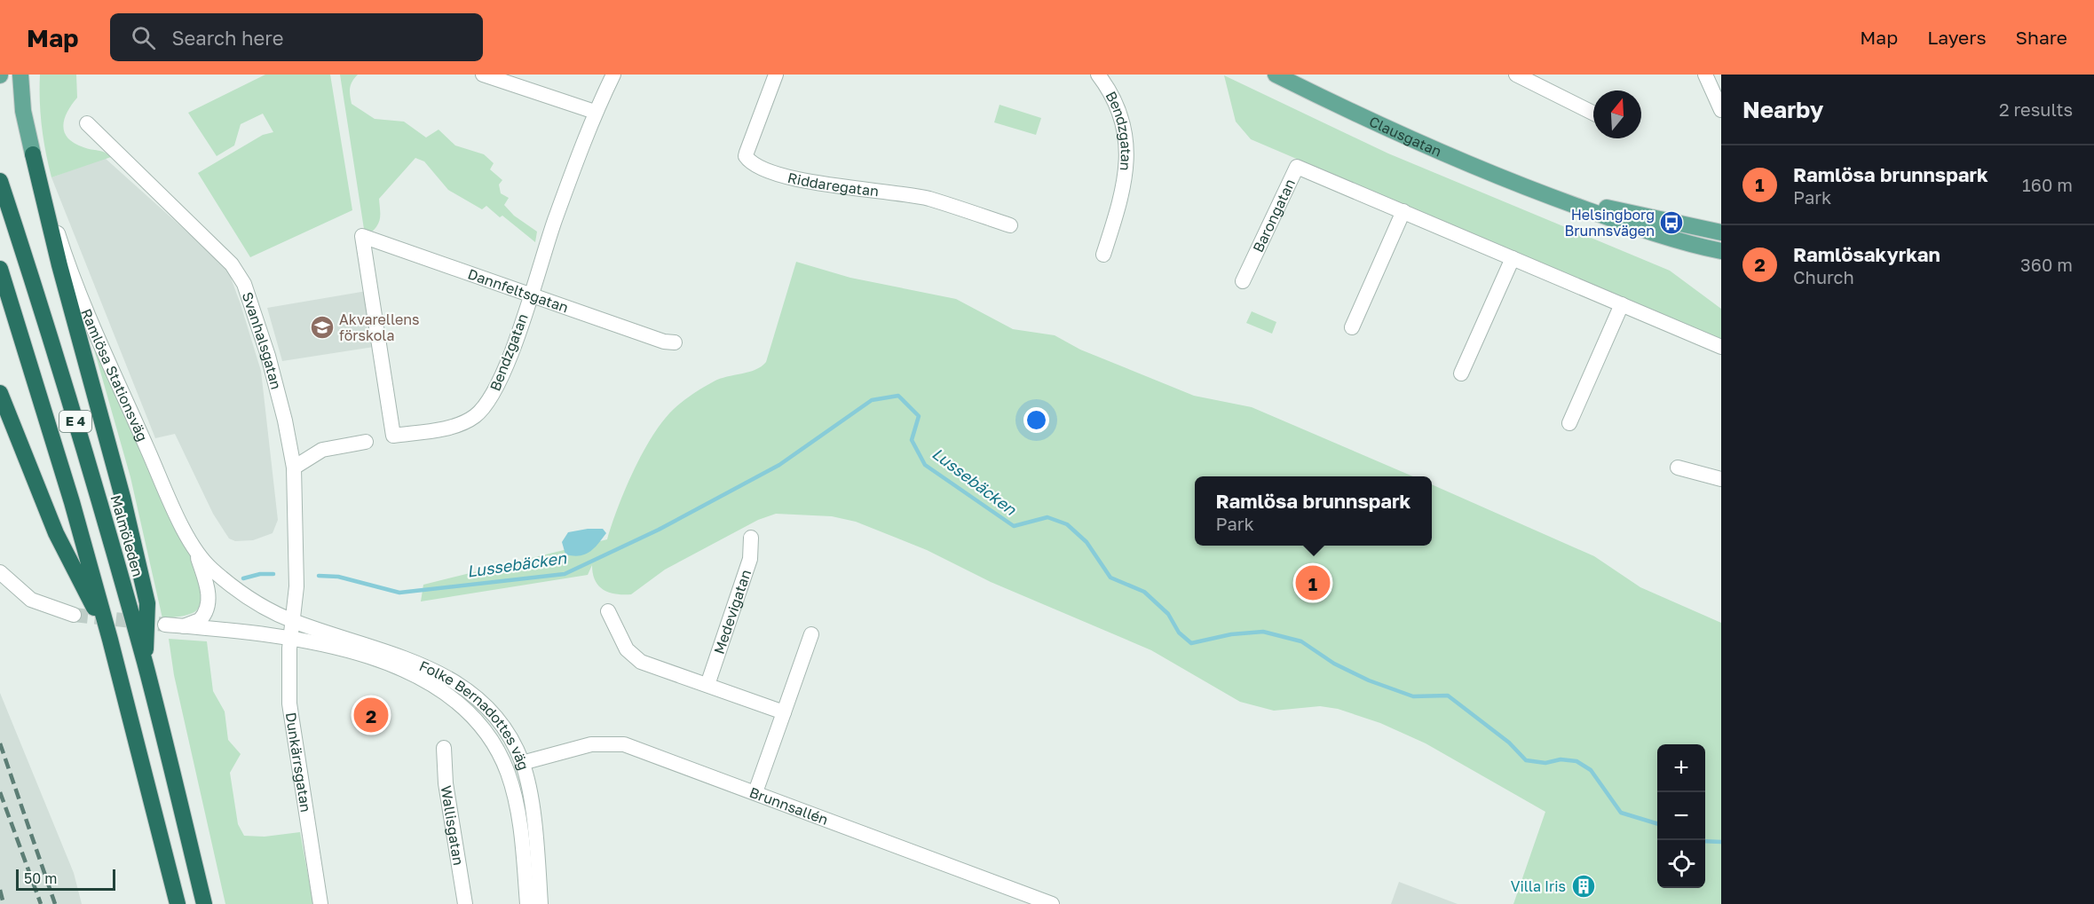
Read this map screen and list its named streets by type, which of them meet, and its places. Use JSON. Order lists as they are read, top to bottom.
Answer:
{
  "streets": {
    "highway": ["E 4", "Malmöleden"],
    "main road": ["Clausgatan", "Ramlösa Stationsväg"],
    "street": [
      "Bendzgatan",
      "Riddaregatan",
      "Barongatan",
      "Dannfeltsgatan",
      "Svanhalsgatan",
      "Medevigatan",
      "Folke Bernadottes väg",
      "Dunkärrsgatan",
      "Brunnsallén",
      "Wallisgatan"
    ]
  },
  "crossings": [
    ["Bendzgatan", "Dannfeltsgatan"],
    ["Svanhalsgatan", "Ramlösa Stationsväg"],
    ["Svanhalsgatan", "Folke Bernadottes väg"],
    ["Svanhalsgatan", "Dunkärrsgatan"],
    ["Ramlösa Stationsväg", "Folke Bernadottes väg"],
    ["Ramlösa Stationsväg", "Dunkärrsgatan"],
    ["Folke Bernadottes väg", "Dunkärrsgatan"],
    ["Folke Bernadottes väg", "Brunnsallén"]
  ],
  "water": ["Lussebäcken"],
  "places": {
    "bus stop": ["Helsingborg Brunnsvägen"],
    "school or university": ["Akvarellens förskola"],
    "building": ["Villa Iris"]
  },
  "scale_bar": "50 m",
  "north": "top",
  "page": {
    "header": "Map",
    "search": "Search here",
    "nav": ["Map", "Layers", "Share"],
    "heading": ["Nearby", "2 results"],
    "list": [
      {
        "mark": "1",
        "name": "Ramlösa brunnspark",
        "note": "Park",
        "value": "160 m"
      },
      {
        "mark": "2",
        "name": "Ramlösakyrkan",
        "note": "Church",
        "value": "360 m"
      }
    ],
    "popup": ["Ramlösa brunnspark", "Park"],
    "pins": ["1", "2"],
    "map_buttons": ["+", "−"],
    "scale": "50 m"
  }
}
